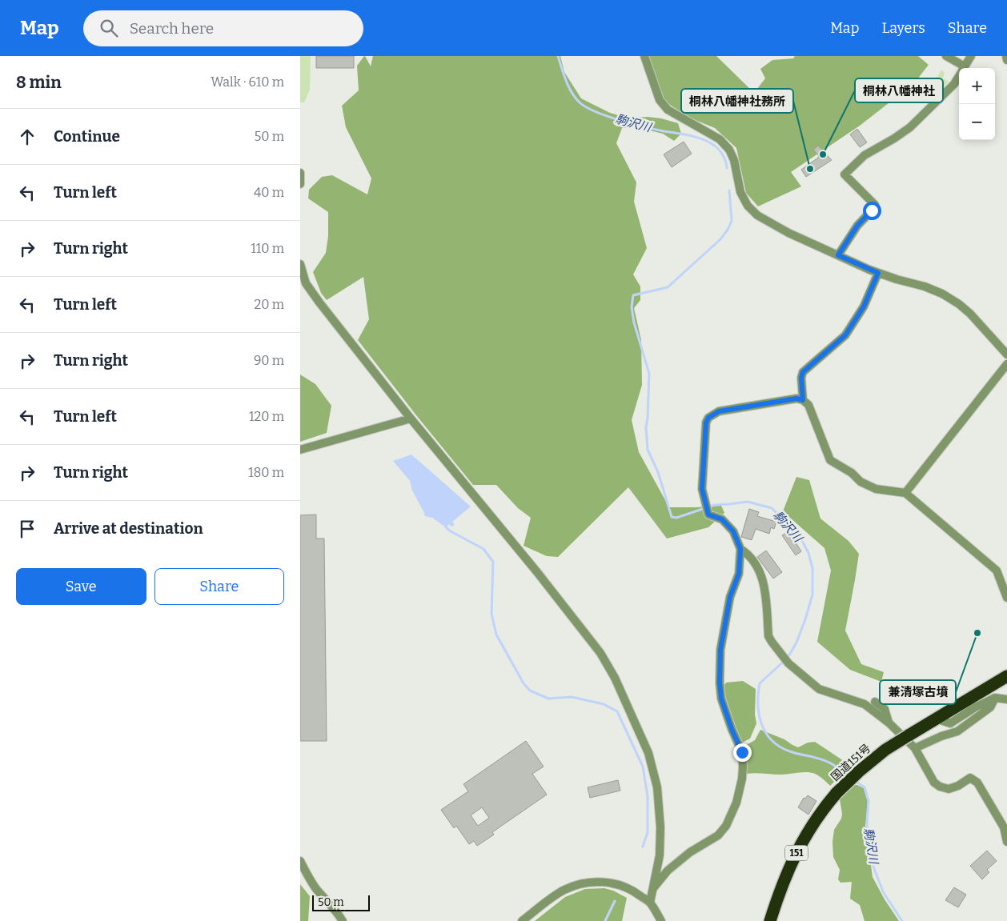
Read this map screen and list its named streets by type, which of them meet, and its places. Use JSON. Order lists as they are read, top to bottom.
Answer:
{
  "streets": {
    "highway": ["国道151号", "151"]
  },
  "water": ["駒沢川"],
  "places": ["桐林八幡神社", "桐林八幡神社務所", "兼清塚古墳"],
  "scale_bar": "50 m",
  "page": {
    "header": "Map",
    "search": "Search here",
    "nav": ["Map", "Layers", "Share"],
    "heading": ["8 min", "Walk · 610 m"],
    "map_buttons": ["+", "−"],
    "list": [
      ["Continue", "50 m"],
      ["Turn left", "40 m"],
      ["Turn right", "110 m"],
      ["Turn left", "20 m"],
      ["Turn right", "90 m"],
      ["Turn left", "120 m"],
      ["Turn right", "180 m"],
      "Arrive at destination"
    ],
    "buttons": ["Save", "Share"],
    "scale": "50 m"
  }
}
